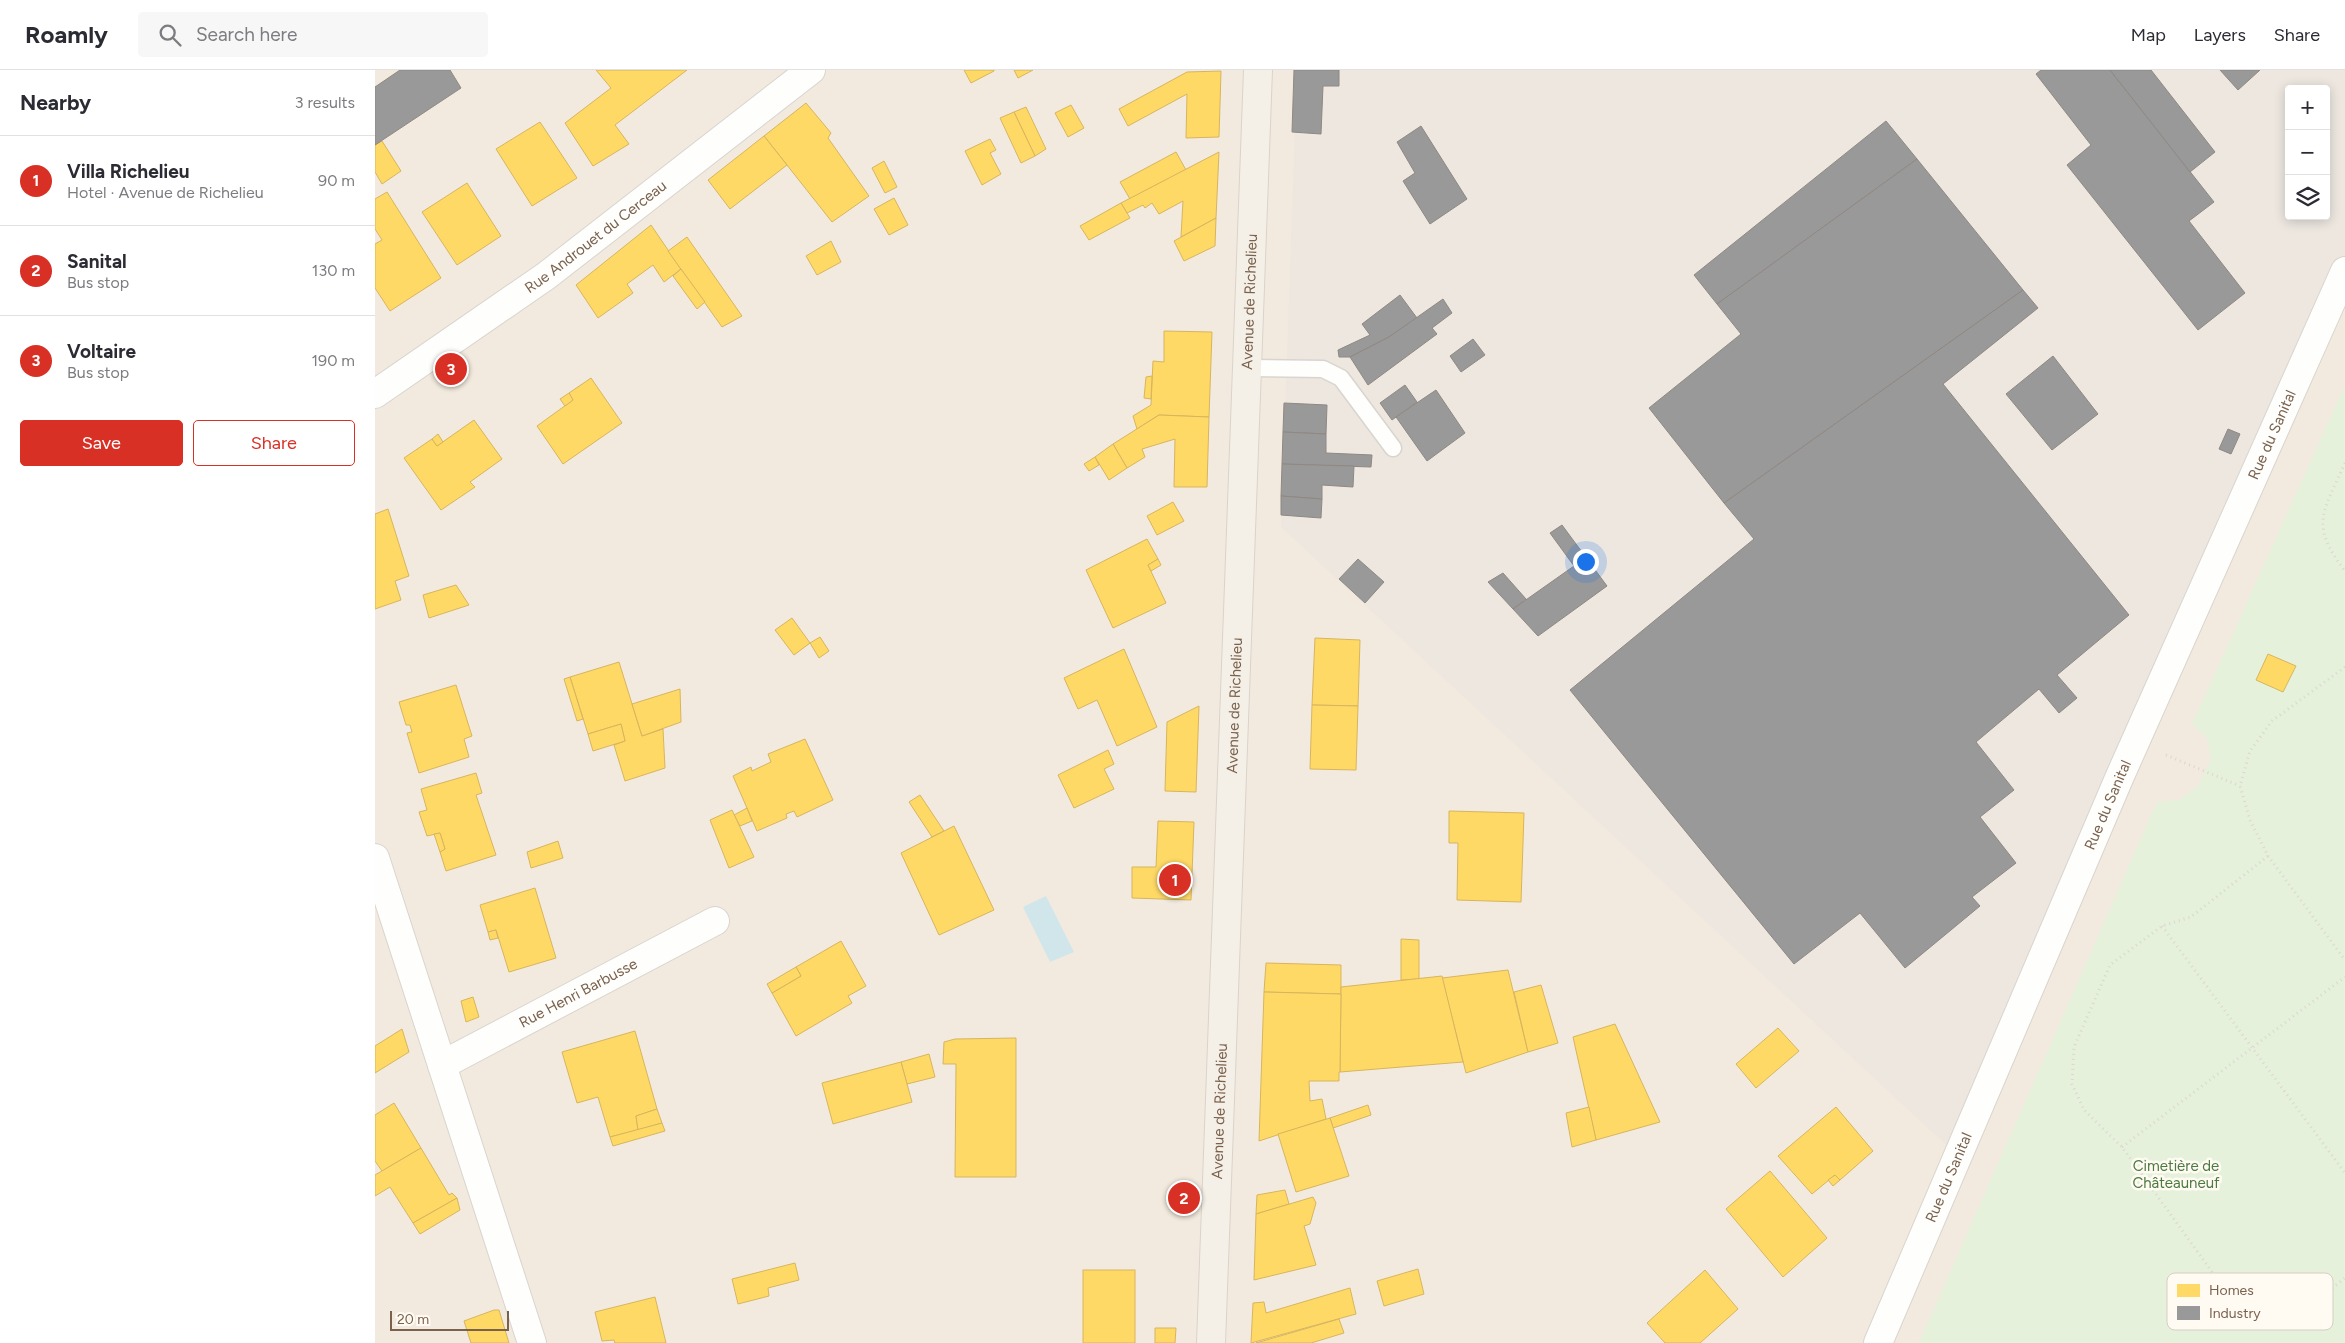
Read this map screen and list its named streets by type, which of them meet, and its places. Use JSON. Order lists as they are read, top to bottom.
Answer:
{
  "streets": {
    "main road": ["Avenue de Richelieu"],
    "street": ["Rue Androuet du Cerceau", "Rue du Sanital", "Rue Henri Barbusse"]
  },
  "parks": ["Cimetière de Châteauneuf"],
  "legend": ["Homes", "Industry"],
  "scale_bar": "20 m",
  "page": {
    "header": "Roamly",
    "search": "Search here",
    "nav": ["Map", "Layers", "Share"],
    "heading": ["Nearby", "3 results"],
    "map_buttons": ["+", "−"],
    "list": [
      {
        "mark": "1",
        "name": "Villa Richelieu",
        "note": "Hotel · Avenue de Richelieu",
        "value": "90 m"
      },
      {
        "mark": "2",
        "name": "Sanital",
        "note": "Bus stop",
        "value": "130 m"
      },
      {
        "mark": "3",
        "name": "Voltaire",
        "note": "Bus stop",
        "value": "190 m"
      }
    ],
    "pins": ["3", "1", "2"],
    "buttons": ["Save", "Share"],
    "scale": "20 m"
  }
}
